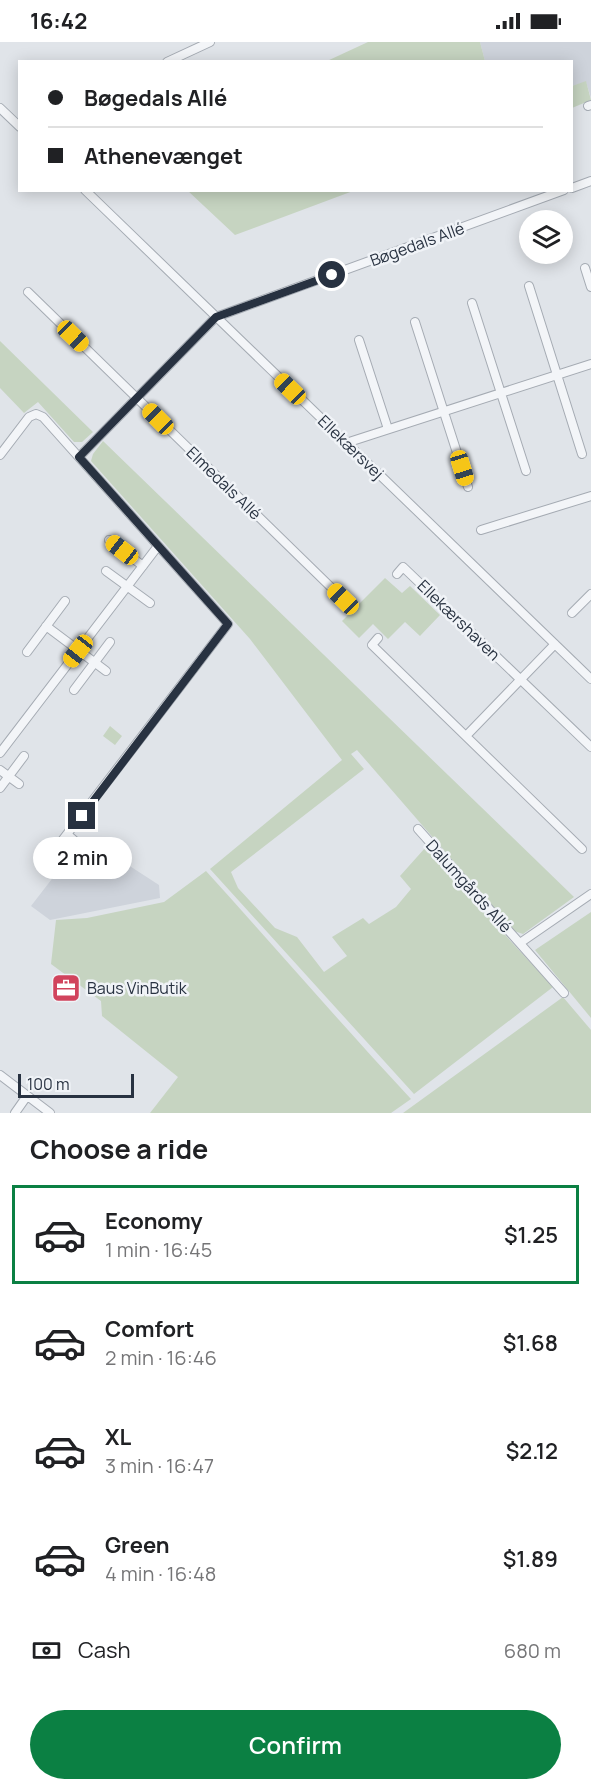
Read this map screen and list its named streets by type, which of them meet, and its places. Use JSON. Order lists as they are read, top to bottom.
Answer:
{
  "streets": {
    "street": [
      "Bøgedals Allé",
      "Ellekærsvej",
      "Elmedals Allé",
      "Ellekærshaven",
      "Dalumgårds Allé"
    ]
  },
  "crossings": [
    ["Bøgedals Allé", "Ellekærsvej"],
    ["Bøgedals Allé", "Elmedals Allé"]
  ],
  "places": {
    "office": ["Baus VinButik"]
  },
  "scale_bar": "100 m",
  "page": {
    "status": "16:42",
    "banner": ["Bøgedals Allé", "Athenevænget"],
    "bubble": "2 min",
    "scale": "100 m",
    "heading": "Choose a ride",
    "list": [
      {
        "name": "Economy",
        "note": "1 min · 16:45",
        "value": "$1.25"
      },
      {
        "name": "Comfort",
        "note": "2 min · 16:46",
        "value": "$1.68"
      },
      {
        "name": "XL",
        "note": "3 min · 16:47",
        "value": "$2.12"
      },
      {
        "name": "Green",
        "note": "4 min · 16:48",
        "value": "$1.89"
      }
    ],
    "pay": ["Cash", "680 m"],
    "buttons": "Confirm"
  }
}
